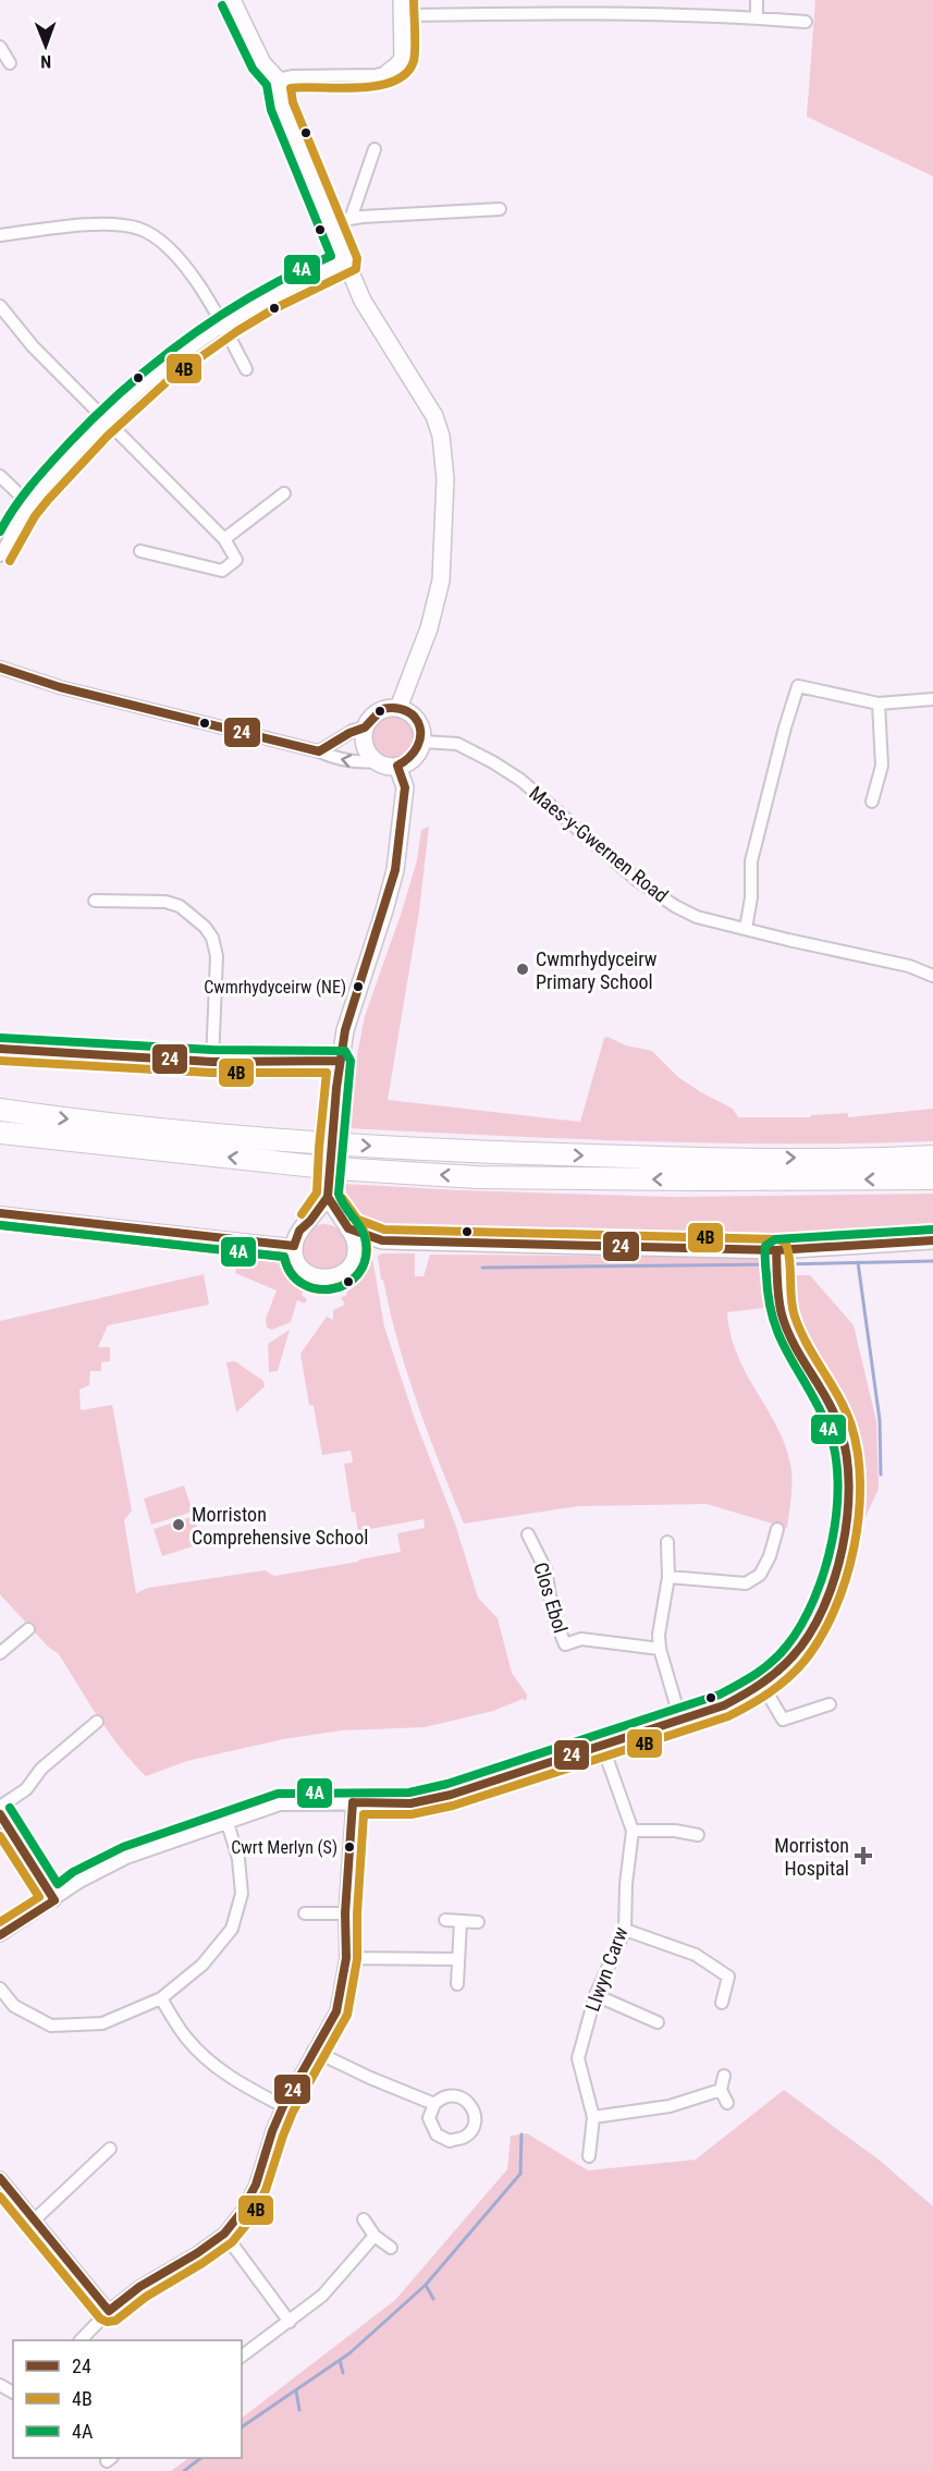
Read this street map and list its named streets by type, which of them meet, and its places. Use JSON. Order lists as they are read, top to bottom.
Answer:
{
  "streets": {
    "street": ["Maes-y-Gwernen Road", "Clos Ebol", "Llwyn Carw"]
  },
  "places": {
    "other": [
      "Cwmrhydyceirw Primary School",
      "Cwmrhydyceirw (NE)",
      "Morriston Comprehensive School",
      "Cwrt Merlyn (S)"
    ],
    "health": ["Morriston Hospital"]
  },
  "lines": ["transit line 4B", "transit line 4A", "transit line 24"],
  "legend": ["24", "4B", "4A"],
  "north": "bottom"
}
